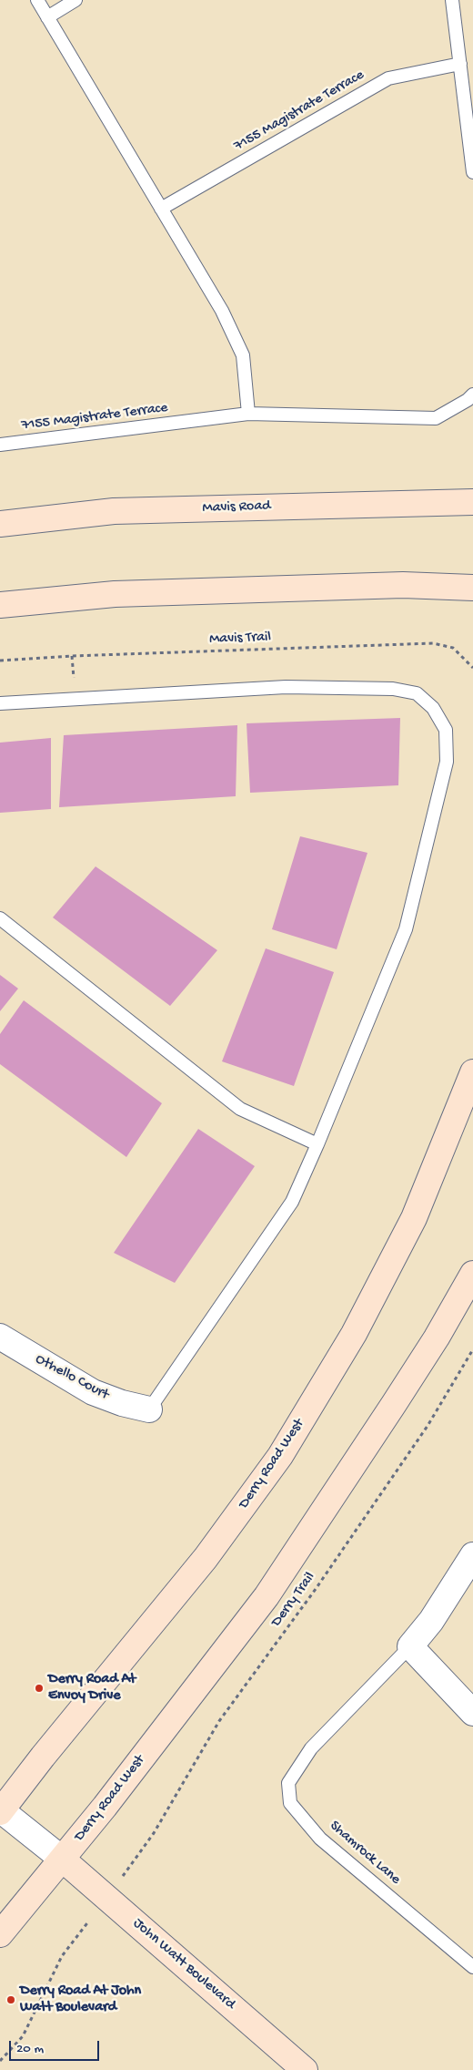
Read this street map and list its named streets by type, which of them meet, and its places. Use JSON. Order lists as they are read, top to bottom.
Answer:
{
  "streets": {
    "main road": ["Mavis Road", "Derry Road West", "John Watt Boulevard"],
    "street": ["Othello Court"],
    "lane": ["7155 Magistrate Terrace", "Shamrock Lane"],
    "path": ["Mavis Trail", "Derry Trail"]
  },
  "crossings": [
    ["Derry Road West", "John Watt Boulevard"]
  ],
  "places": ["Derry Road At Envoy Drive", "Derry Road At John Watt Boulevard"],
  "scale_bar": "20 m"
}
